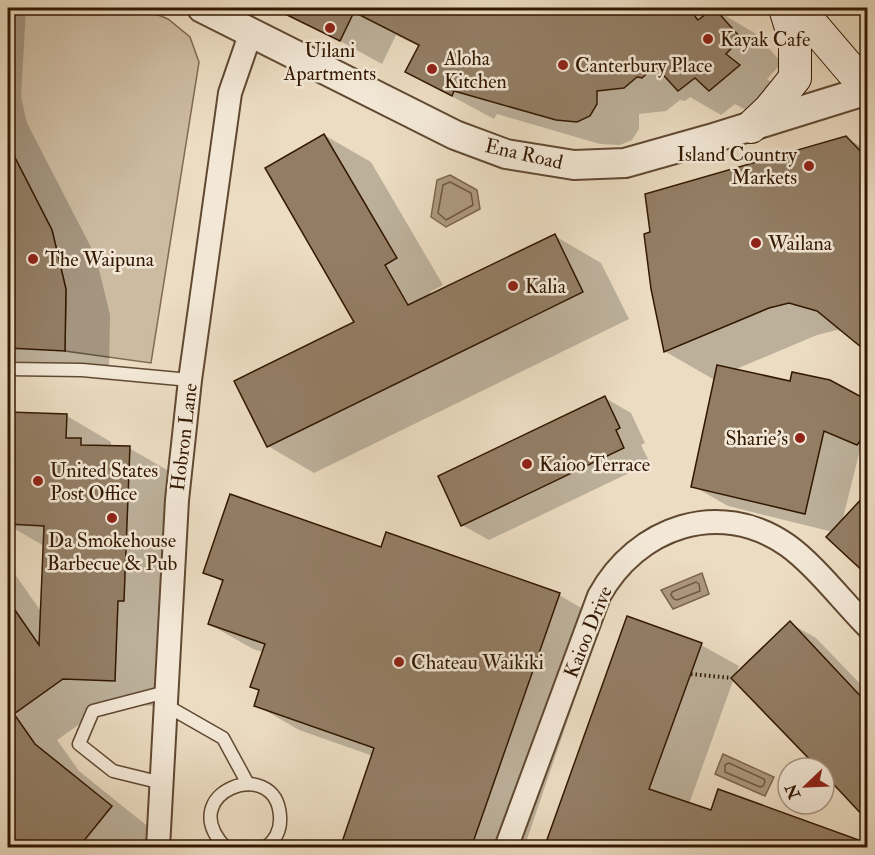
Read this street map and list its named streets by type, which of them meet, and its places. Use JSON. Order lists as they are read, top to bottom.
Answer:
{
  "streets": {
    "street": ["Ena Road", "Hobron Lane", "Kaioo Drive"]
  },
  "crossings": [
    ["Ena Road", "Hobron Lane"]
  ],
  "places": [
    "Uilani Apartments",
    "Kayak Cafe",
    "Canterbury Place",
    "Aloha Kitchen",
    "Island Country Markets",
    "Wailana",
    "The Waipuna",
    "Kalia",
    "Sharie's",
    "Kaioo Terrace",
    "United States Post Office",
    "Da Smokehouse Barbecue & Pub",
    "Chateau Waikiki"
  ],
  "north": "bottom left"
}
